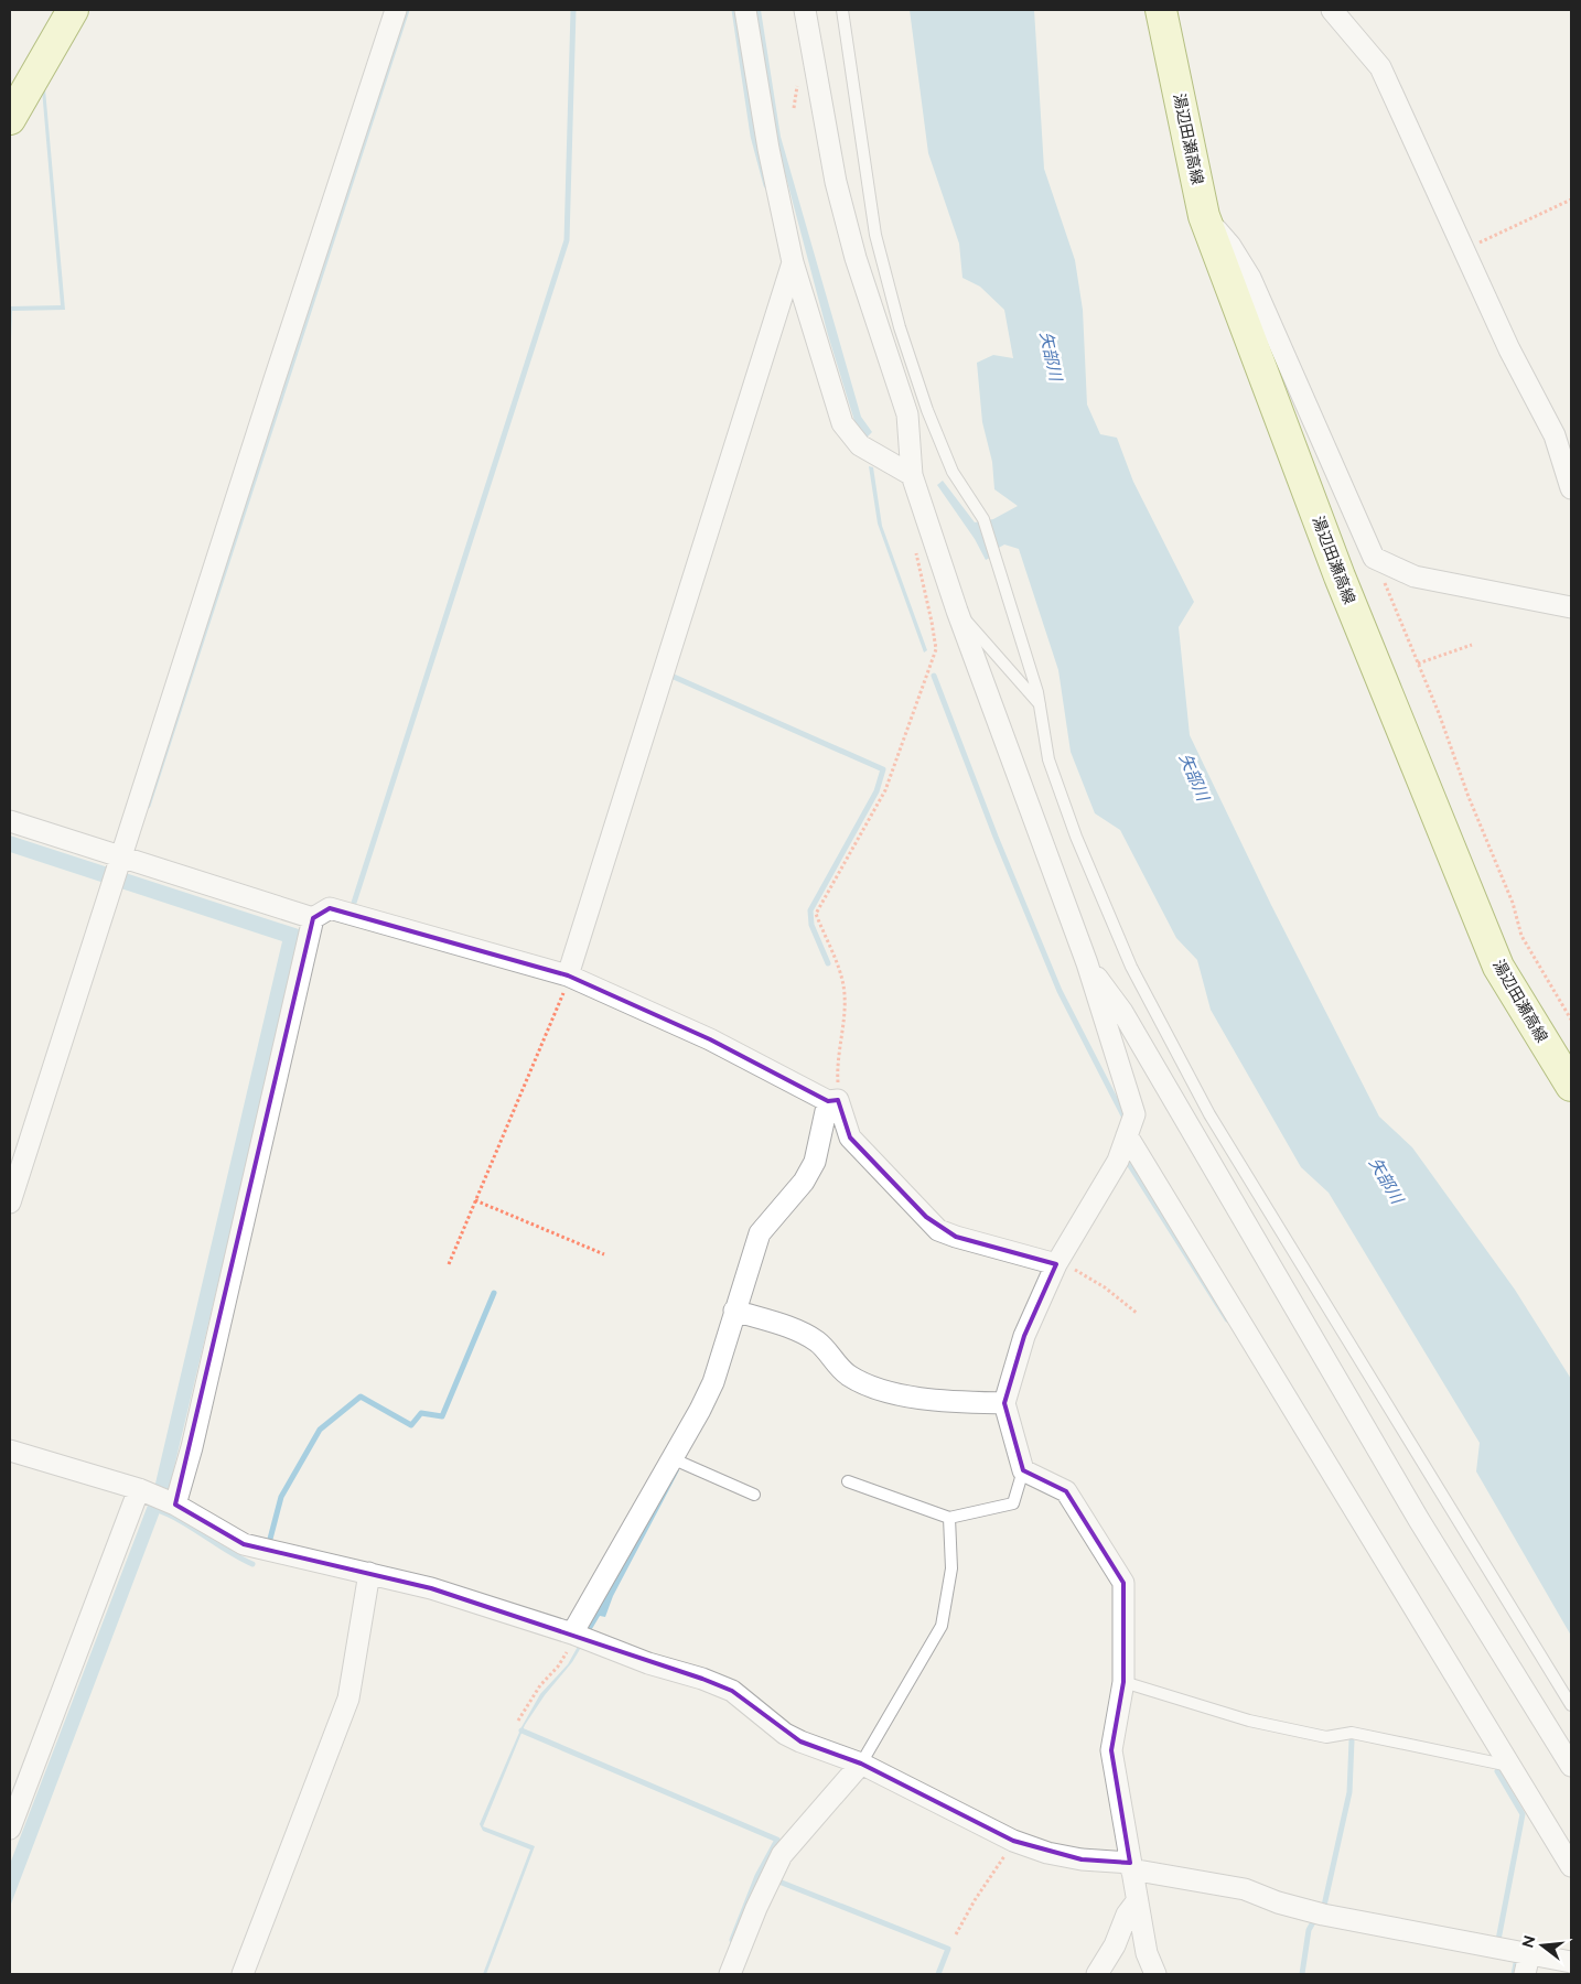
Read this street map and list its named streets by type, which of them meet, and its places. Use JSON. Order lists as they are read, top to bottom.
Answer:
{
  "streets": {
    "main road": ["湯辺田瀬高線"]
  },
  "water": ["矢部川"],
  "north": "left"
}
